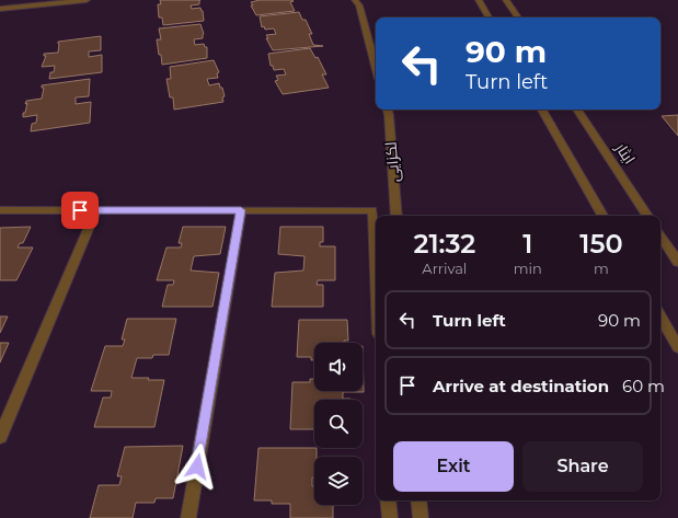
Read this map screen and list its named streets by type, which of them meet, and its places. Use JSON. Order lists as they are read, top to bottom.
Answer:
{
  "streets": {
    "street": ["ایثار", "لکزایی"]
  },
  "page": {
    "turn": ["90 m", "Turn left"],
    "eta": [
      "21:32",
      "Arrival",
      "1",
      "min",
      "150",
      "m"
    ],
    "list": [
      {
        "name": "Turn left",
        "value": "90 m"
      },
      {
        "name": "Arrive at destination",
        "value": "60 m"
      }
    ],
    "buttons": ["Exit", "Share"]
  }
}
